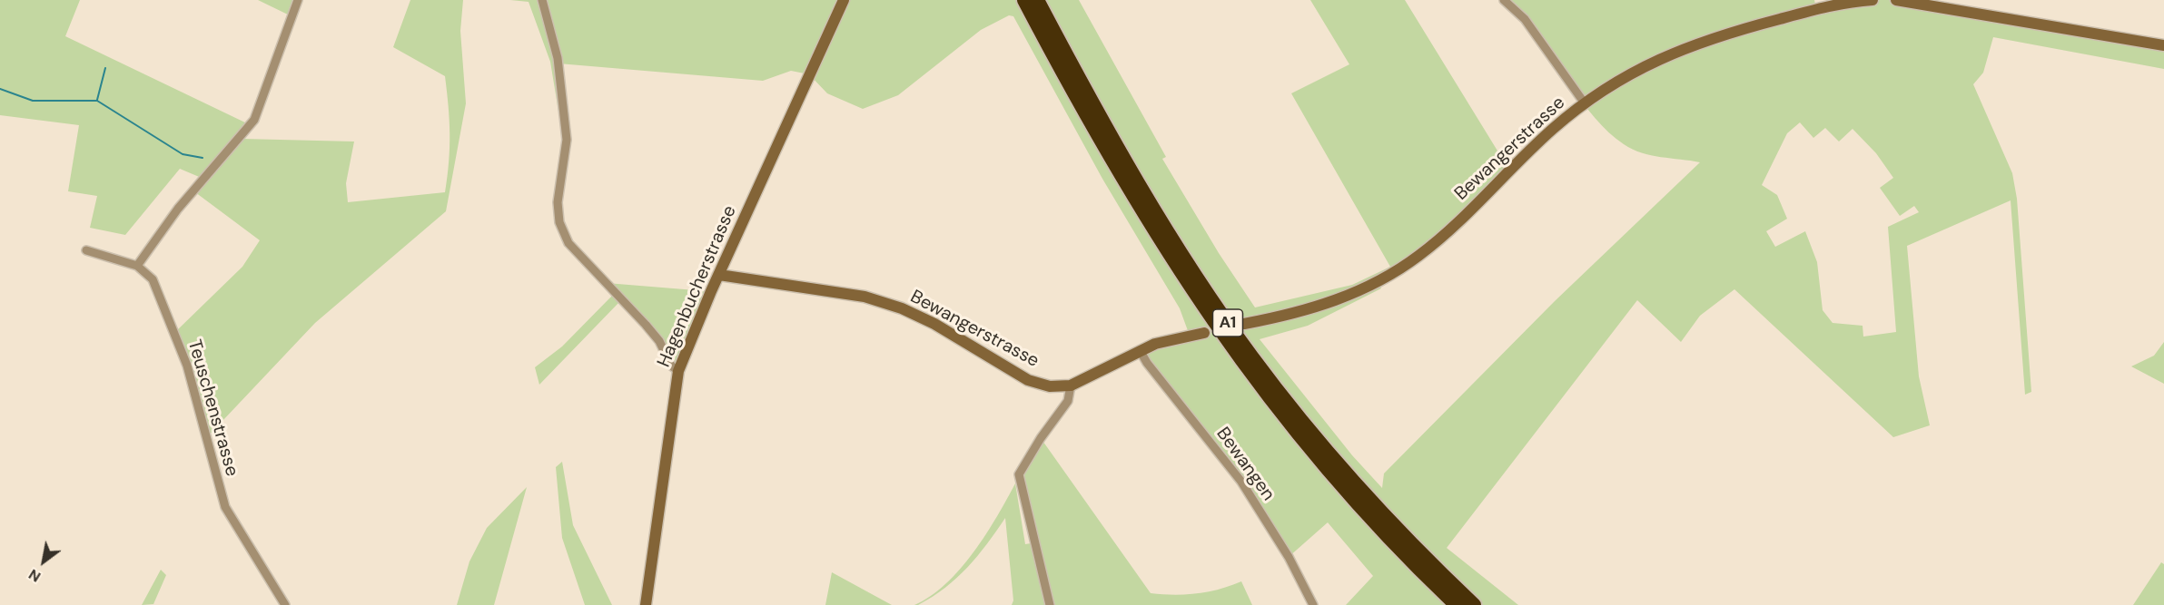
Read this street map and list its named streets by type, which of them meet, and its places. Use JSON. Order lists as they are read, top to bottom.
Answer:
{
  "streets": {
    "highway": ["A1"],
    "street": [
      "Bewangerstrasse",
      "Hagenbucherstrasse",
      "Teuschenstrasse",
      "Bewangen"
    ]
  },
  "crossings": [
    ["Bewangerstrasse", "Hagenbucherstrasse"],
    ["Bewangerstrasse", "Bewangen"]
  ],
  "north": "bottom left"
}
